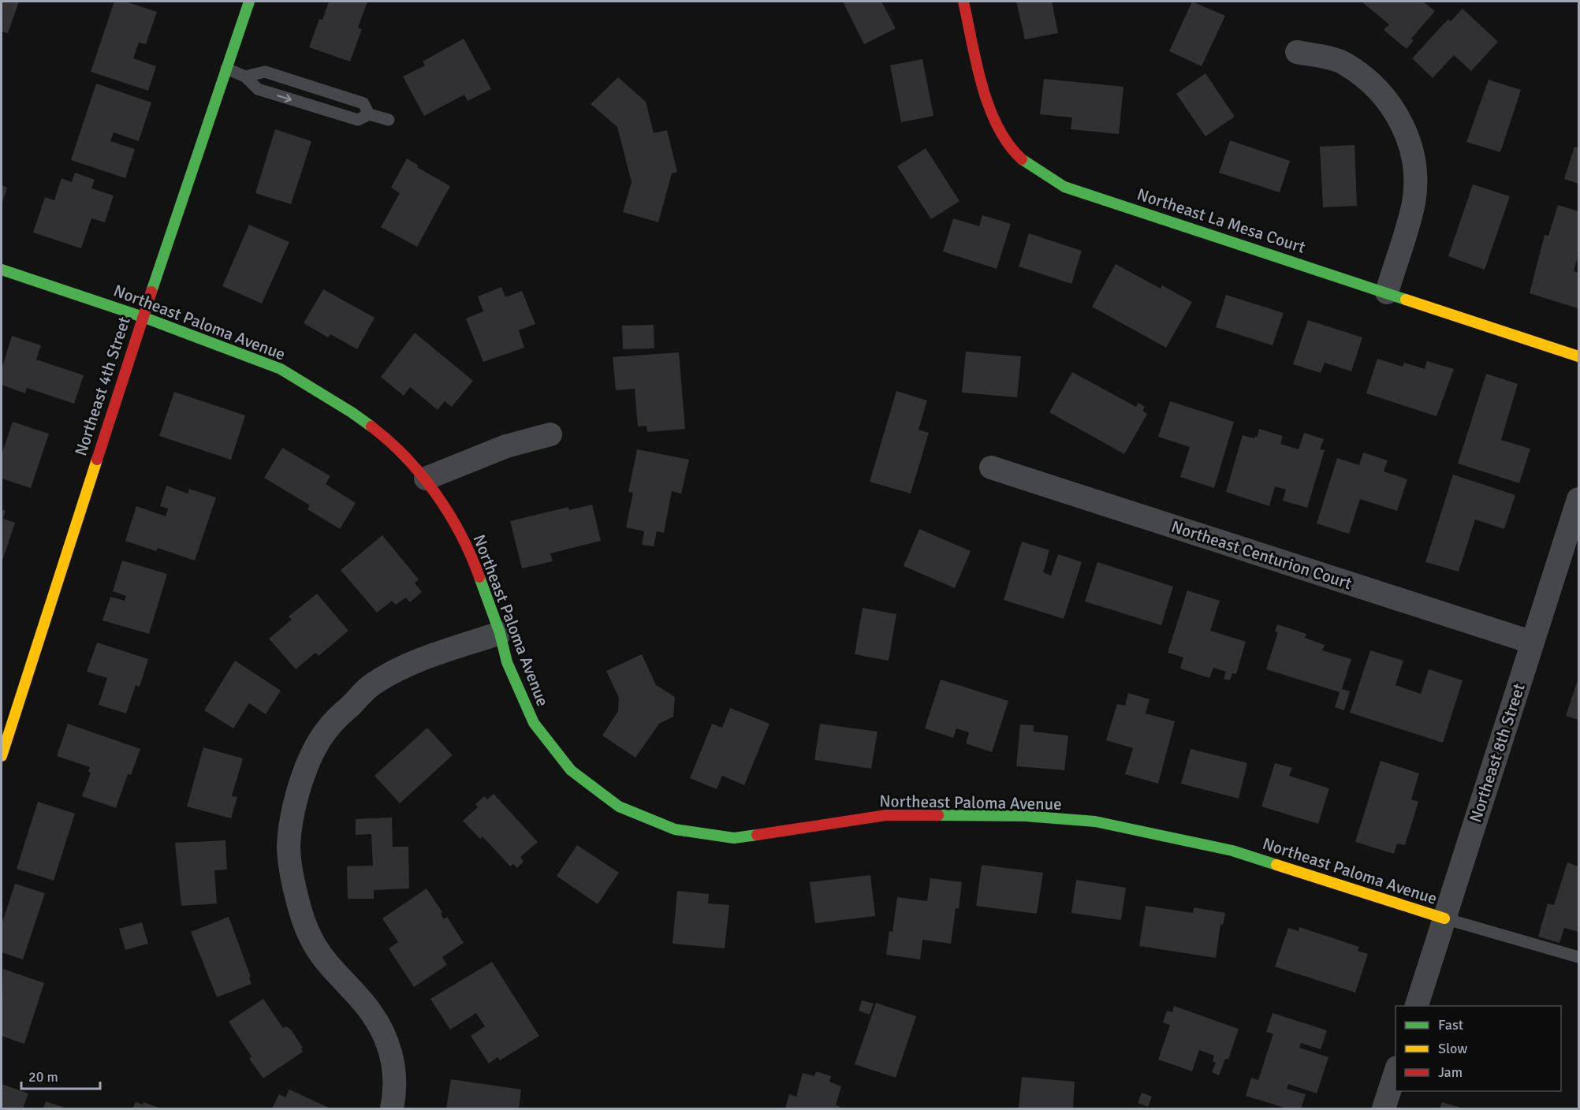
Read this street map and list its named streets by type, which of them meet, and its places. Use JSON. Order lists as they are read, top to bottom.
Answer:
{
  "streets": {
    "street": [
      "Northeast La Mesa Court",
      "Northeast Paloma Avenue",
      "Northeast 4th Street",
      "Northeast Centurion Court",
      "Northeast 8th Street"
    ]
  },
  "crossings": [
    ["Northeast Paloma Avenue", "Northeast 4th Street"],
    ["Northeast Paloma Avenue", "Northeast 8th Street"],
    ["Northeast Centurion Court", "Northeast 8th Street"]
  ],
  "legend": ["Fast", "Slow", "Jam"],
  "scale_bar": "20 m"
}
